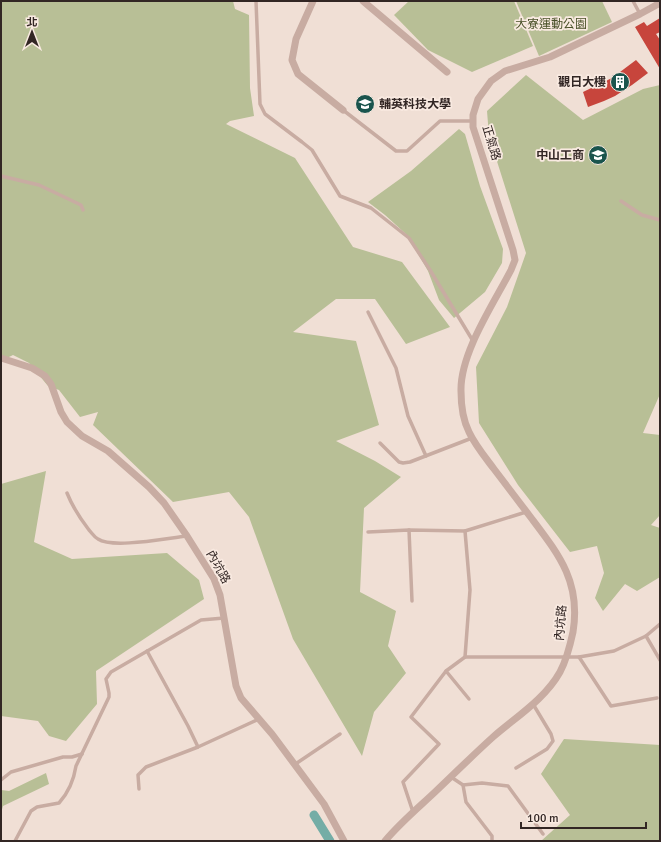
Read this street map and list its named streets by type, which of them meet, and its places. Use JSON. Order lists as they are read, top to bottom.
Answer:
{
  "streets": {
    "street": ["正氣路", "內坑路"]
  },
  "crossings": [
    ["正氣路", "內坑路"]
  ],
  "parks": ["大寮運動公園"],
  "places": {
    "building": ["觀日大樓"],
    "school or university": ["輔英科技大學", "中山工商"]
  },
  "scale_bar": "100 m",
  "north": "top"
}
